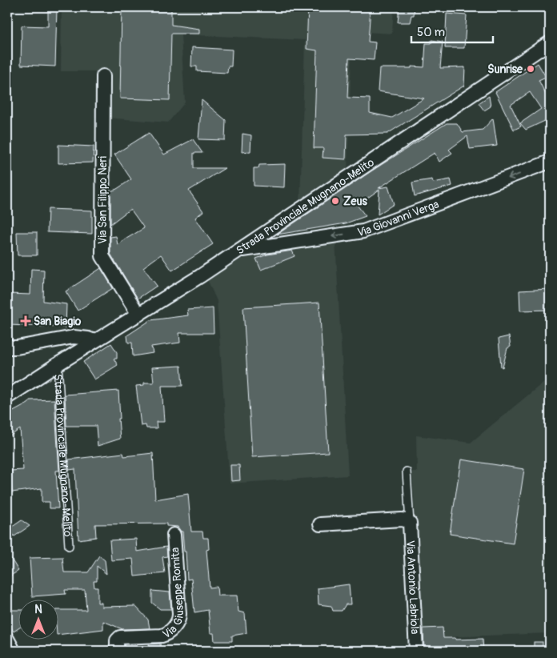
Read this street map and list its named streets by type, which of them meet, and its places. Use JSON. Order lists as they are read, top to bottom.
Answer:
{
  "streets": {
    "street": [
      "Via San Filippo Neri",
      "Strada Provinciale Mugnano-Melito",
      "Via Giovanni Verga",
      "Via Antonio Labriola",
      "Via Giuseppe Romita"
    ]
  },
  "crossings": [
    ["Via San Filippo Neri", "Strada Provinciale Mugnano-Melito"],
    ["Strada Provinciale Mugnano-Melito", "Via Giovanni Verga"]
  ],
  "one_way": ["Via Giovanni Verga"],
  "places": {
    "other": ["Sunrise", "Zeus"],
    "health": ["San Biagio"]
  },
  "scale_bar": "50 m",
  "north": "top"
}
